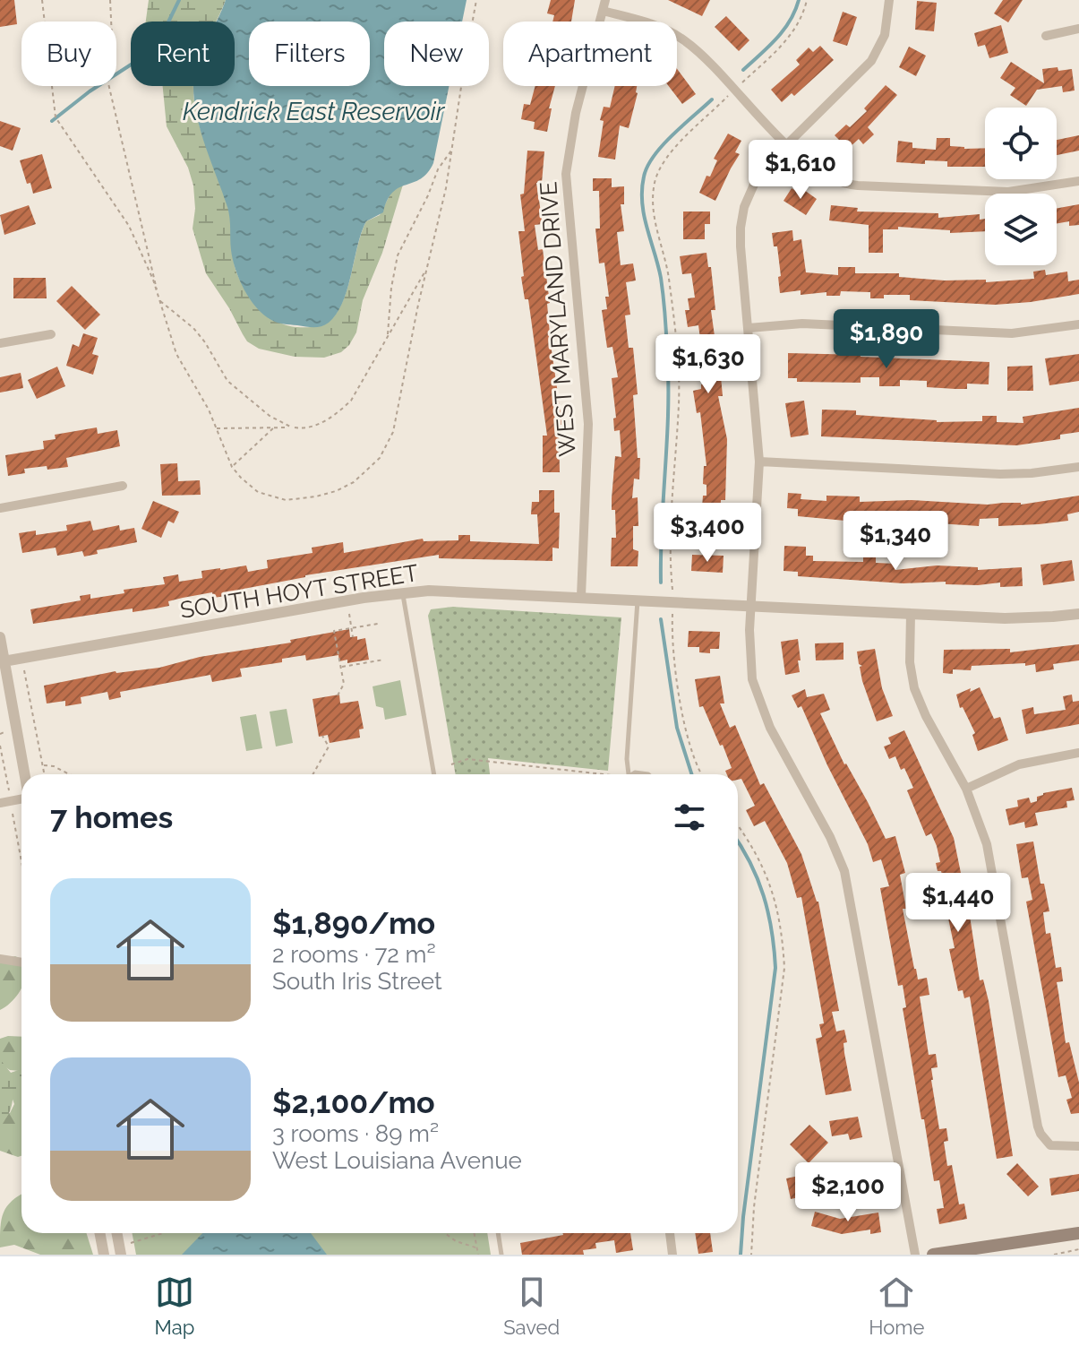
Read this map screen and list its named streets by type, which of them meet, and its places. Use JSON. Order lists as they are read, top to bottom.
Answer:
{
  "streets": {
    "street": ["WEST MARYLAND DRIVE", "SOUTH HOYT STREET"]
  },
  "crossings": [
    ["WEST MARYLAND DRIVE", "SOUTH HOYT STREET"]
  ],
  "water": ["Kendrick East Reservoir"],
  "page": {
    "chip": [
      "Buy",
      "Rent",
      "Filters",
      "New",
      "Apartment"
    ],
    "price": [
      "$1,610",
      "$1,890",
      "$1,630",
      "$3,400",
      "$1,340",
      "$1,440",
      "$2,100"
    ],
    "heading": "7 homes",
    "list": [
      {
        "name": "$1,890/mo",
        "note": "2 rooms · 72 m² · South Iris Street"
      },
      {
        "name": "$2,100/mo",
        "note": "3 rooms · 89 m² · West Louisiana Avenue"
      }
    ],
    "tabs": ["Map", "Saved", "Home"]
  }
}
